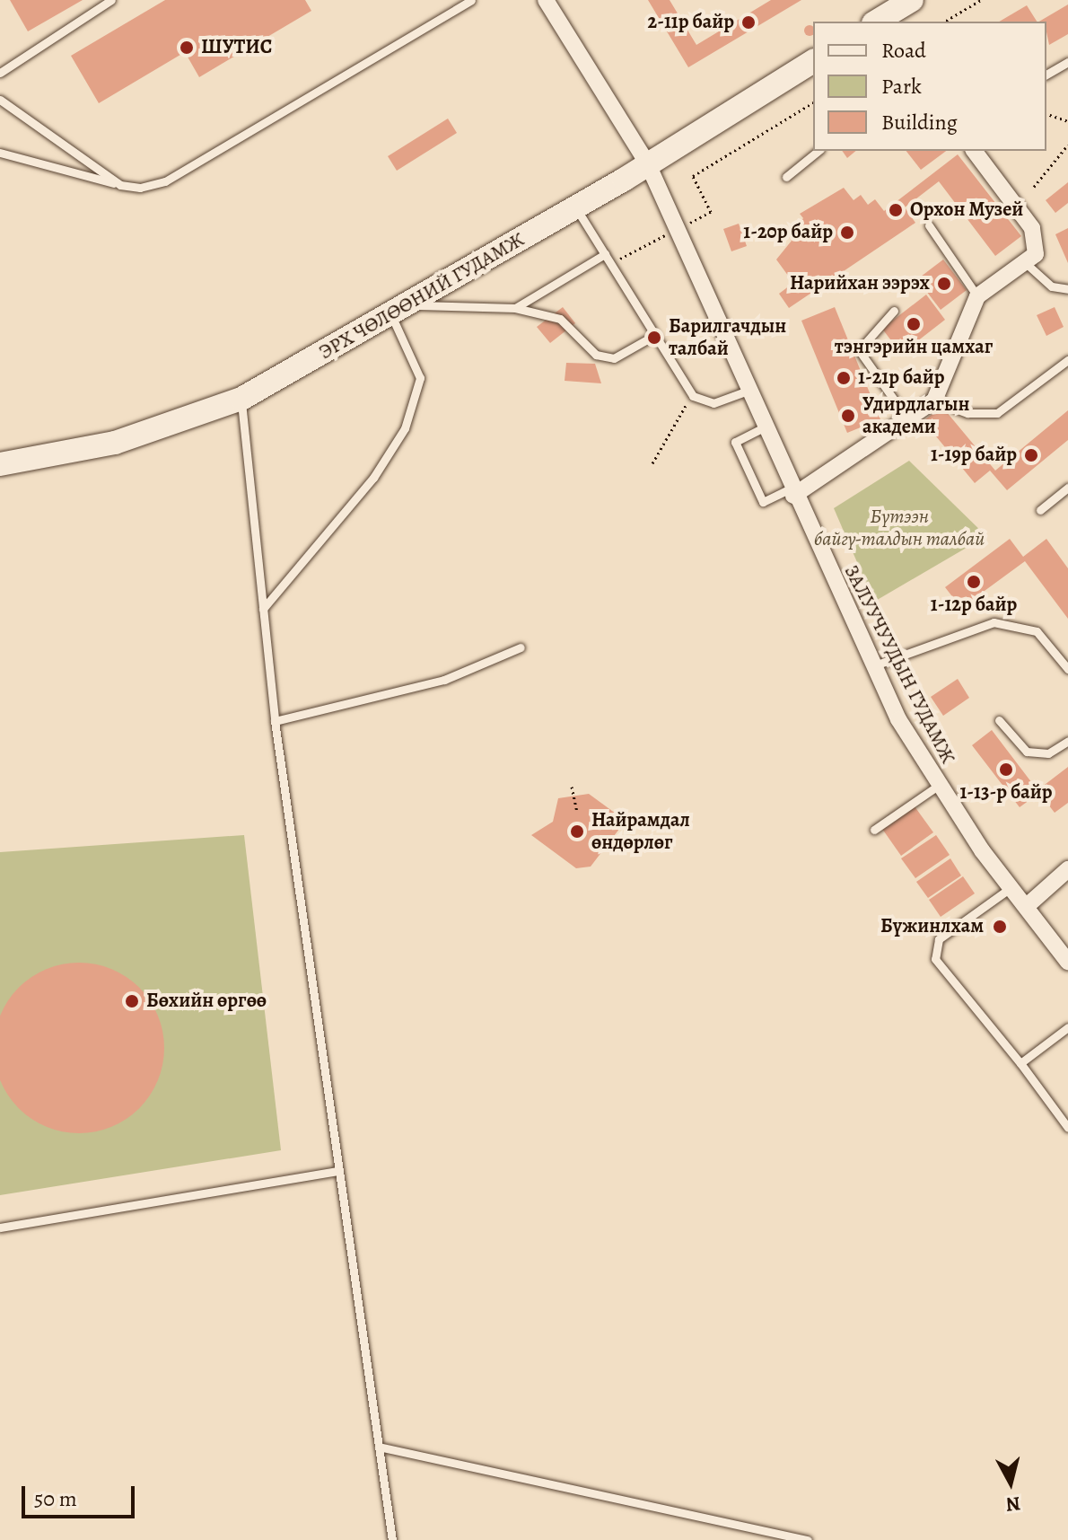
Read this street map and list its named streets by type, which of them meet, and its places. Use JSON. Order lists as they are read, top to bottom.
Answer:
{
  "streets": {
    "main road": ["ЭРХ ЧӨЛӨӨНИЙ ГУДАМЖ"],
    "street": ["ЗАЛУУЧУУДЫН ГУДАМЖ"]
  },
  "crossings": [
    ["ЭРХ ЧӨЛӨӨНИЙ ГУДАМЖ", "ЗАЛУУЧУУДЫН ГУДАМЖ"]
  ],
  "parks": ["Бүтээн байгү-талдын талбай"],
  "places": [
    "2-11р байр",
    "ШУТИС",
    "Орхон Myзей",
    "1-20р байр",
    "Нарийхан ээрэх",
    "тэнгэрийн цамхаг",
    "Барилгачдын талбай",
    "1-21р байр",
    "Удирдлагын академи",
    "1-19р байр",
    "1-12р байр",
    "1-13-р байр",
    "Найрамдал өндөрлөг",
    "Бүжинлхам",
    "Бөхийн өргөө"
  ],
  "legend": ["Road", "Park", "Building"],
  "scale_bar": "50 m",
  "north": "bottom"
}
